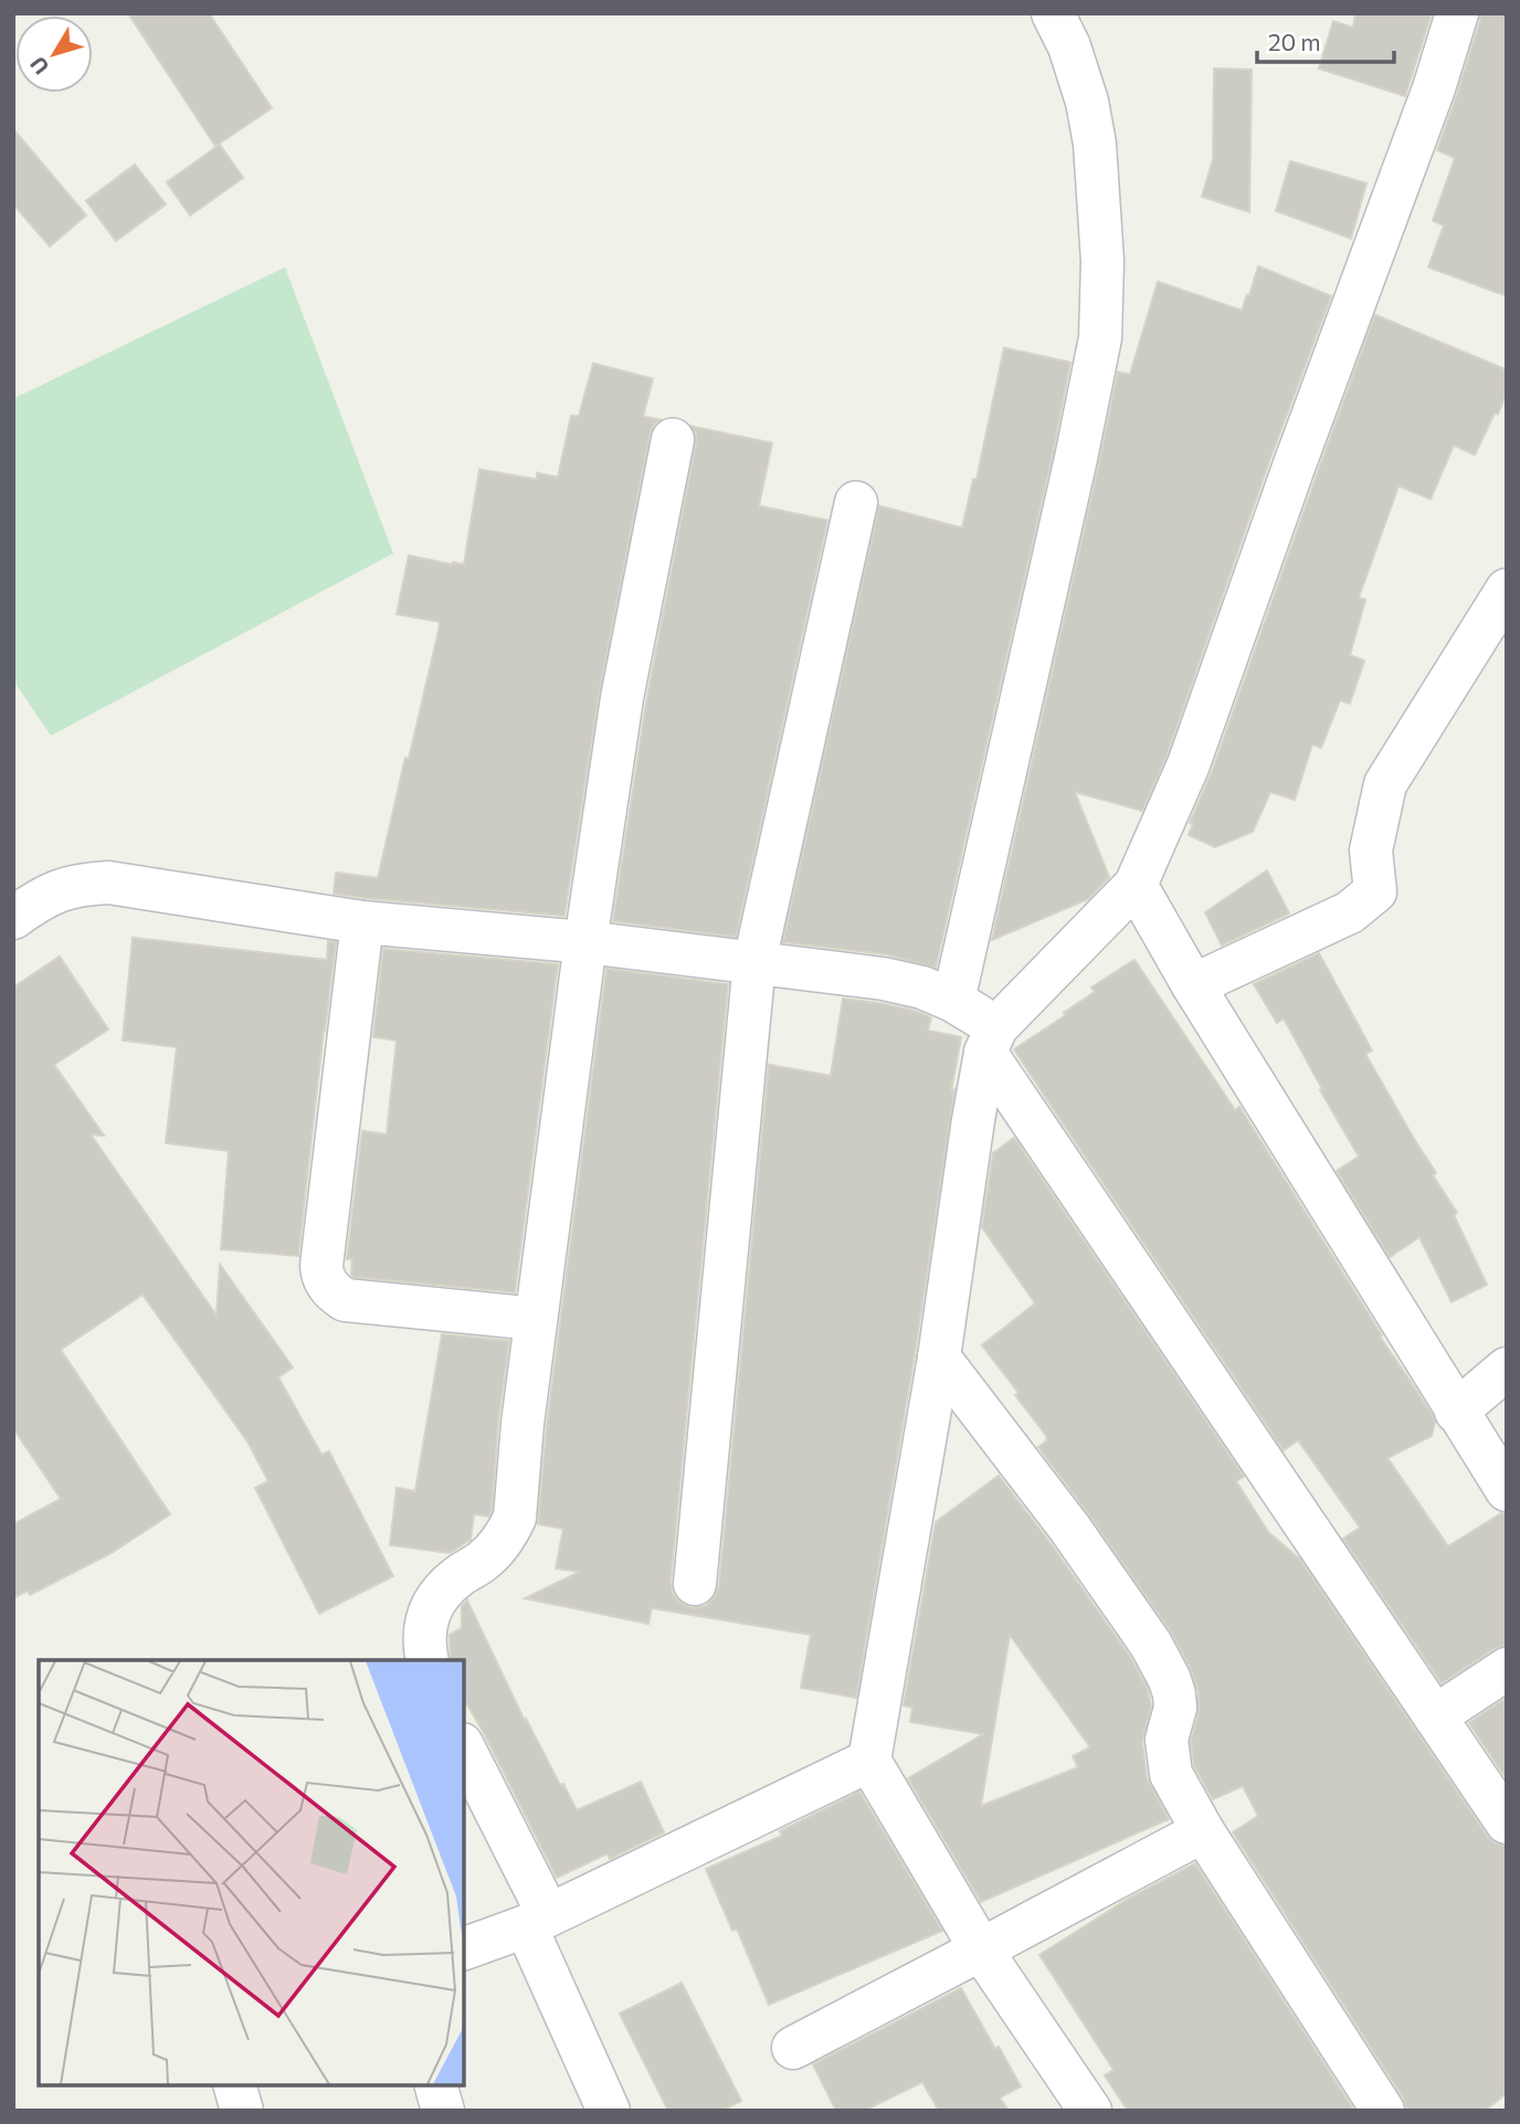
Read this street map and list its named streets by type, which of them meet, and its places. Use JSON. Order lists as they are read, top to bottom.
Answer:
{
  "scale_bar": "20 m",
  "north": "bottom left"
}
